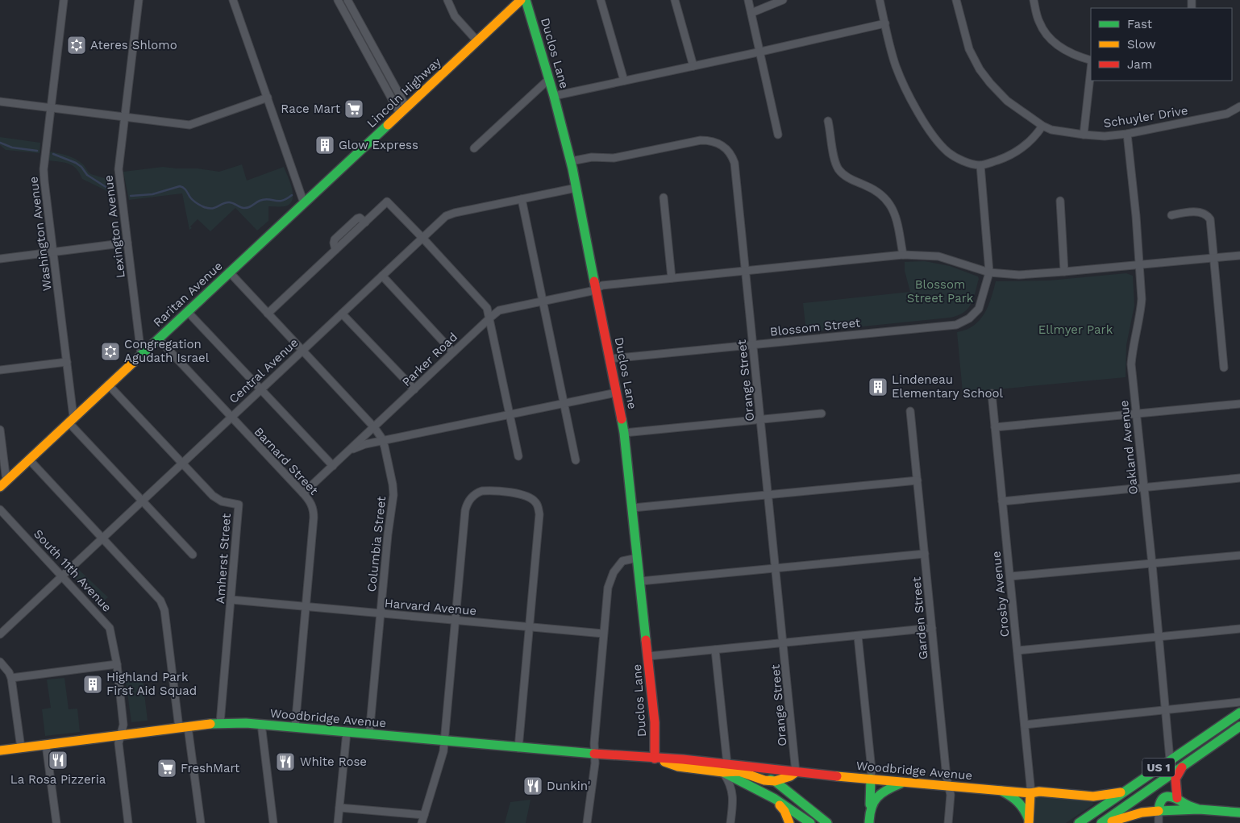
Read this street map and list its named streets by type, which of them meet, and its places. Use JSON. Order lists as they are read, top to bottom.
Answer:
{
  "streets": {
    "main road": [
      "Duclos Lane",
      "Lincoln Highway",
      "Raritan Avenue",
      "Woodbridge Avenue",
      "US 1"
    ],
    "street": [
      "Schuyler Drive",
      "Lexington Avenue",
      "Washington Avenue",
      "Blossom Street",
      "Parker Road",
      "Central Avenue",
      "Orange Street",
      "Oakland Avenue",
      "Barnard Street",
      "Columbia Street",
      "Amherst Street",
      "South 11th Avenue",
      "Crosby Avenue",
      "Harvard Avenue",
      "Garden Street"
    ]
  },
  "crossings": [
    ["Duclos Lane", "Blossom Street"],
    ["Duclos Lane", "Parker Road"],
    ["Duclos Lane", "Central Avenue"],
    ["Duclos Lane", "Orange Street"],
    ["Duclos Lane", "Woodbridge Avenue"],
    ["Lincoln Highway", "Raritan Avenue"],
    ["Schuyler Drive", "Oakland Avenue"],
    ["Lexington Avenue", "Raritan Avenue"],
    ["Washington Avenue", "Raritan Avenue"],
    ["Raritan Avenue", "Barnard Street"],
    ["Raritan Avenue", "Columbia Street"],
    ["Raritan Avenue", "Amherst Street"],
    ["Blossom Street", "Parker Road"],
    ["Blossom Street", "Orange Street"],
    ["Parker Road", "Orange Street"],
    ["Parker Road", "Oakland Avenue"],
    ["Parker Road", "Barnard Street"],
    ["Parker Road", "Columbia Street"],
    ["Central Avenue", "Barnard Street"],
    ["Central Avenue", "Columbia Street"],
    ["Central Avenue", "Amherst Street"],
    ["Central Avenue", "South 11th Avenue"],
    ["Orange Street", "Woodbridge Avenue"],
    ["Oakland Avenue", "US 1"],
    ["Barnard Street", "Harvard Avenue"],
    ["Barnard Street", "Woodbridge Avenue"],
    ["Columbia Street", "Harvard Avenue"],
    ["Columbia Street", "Woodbridge Avenue"],
    ["Amherst Street", "Harvard Avenue"],
    ["Amherst Street", "Woodbridge Avenue"],
    ["South 11th Avenue", "Woodbridge Avenue"],
    ["Crosby Avenue", "Woodbridge Avenue"],
    ["Garden Street", "Woodbridge Avenue"],
    ["Woodbridge Avenue", "US 1"]
  ],
  "parks": ["Blossom Street Park", "Ellmyer Park"],
  "places": {
    "synagogue": ["Ateres Shlomo", "Congregation Agudath Israel"],
    "supermarket": ["Race Mart", "FreshMart"],
    "building": ["Glow Express", "Lindeneau Elementary School", "Highland Park First Aid Squad"],
    "restaurant": ["La Rosa Pizzeria", "White Rose", "Dunkin'"]
  },
  "legend": ["Fast", "Slow", "Jam"]
}
